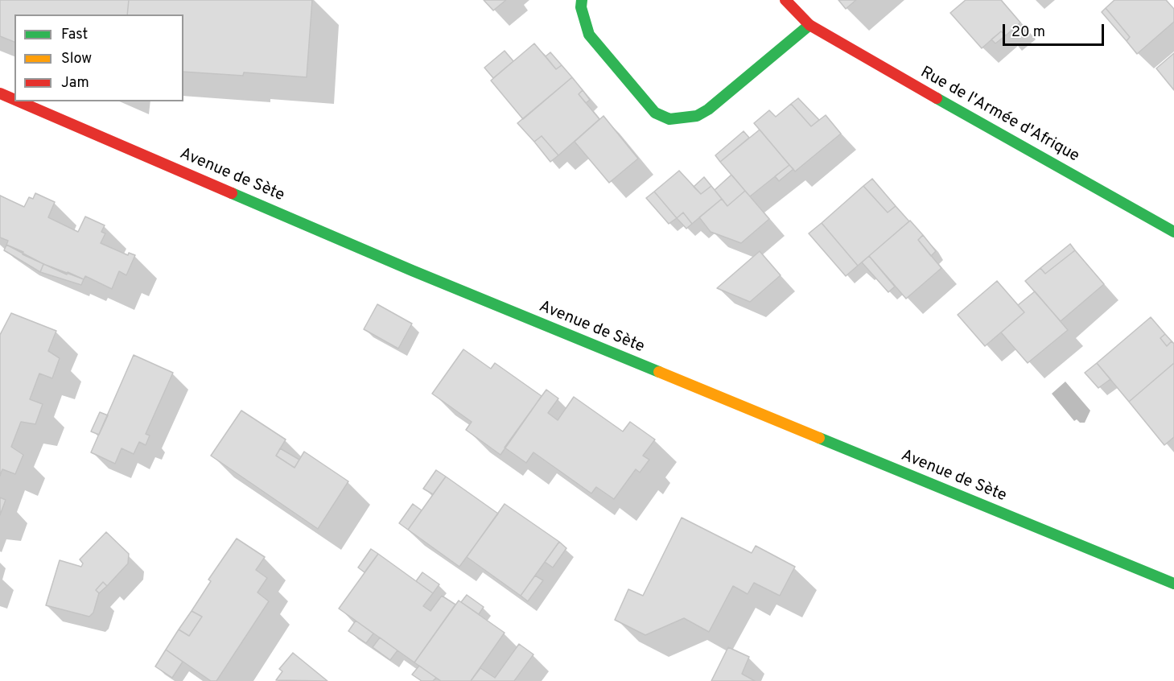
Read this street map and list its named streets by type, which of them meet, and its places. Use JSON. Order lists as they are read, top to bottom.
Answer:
{
  "streets": {
    "main road": ["Rue de l'Armée d'Afrique", "Avenue de Sète"]
  },
  "legend": ["Fast", "Slow", "Jam"],
  "scale_bar": "20 m"
}
